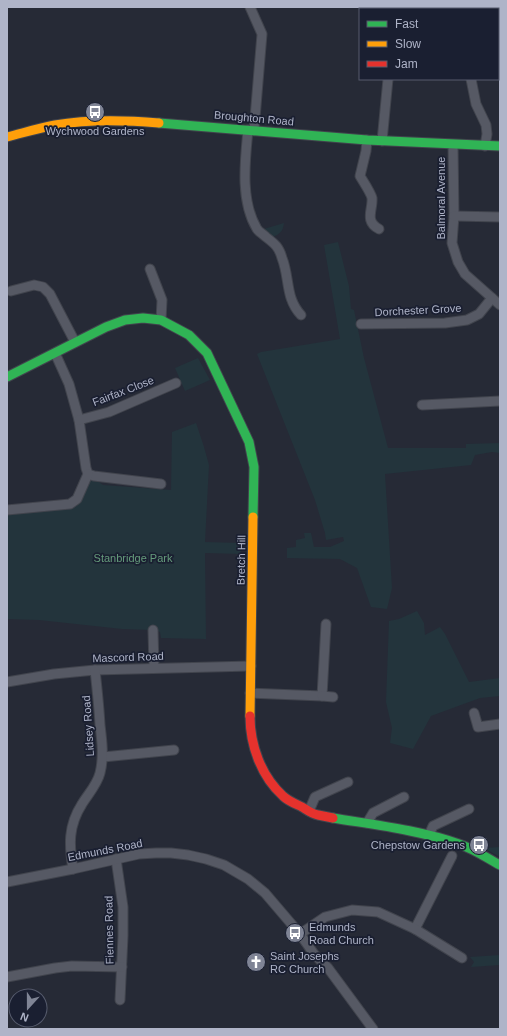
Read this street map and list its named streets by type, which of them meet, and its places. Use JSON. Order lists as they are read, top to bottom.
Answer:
{
  "streets": {
    "street": [
      "Broughton Road",
      "Balmoral Avenue",
      "Dorchester Grove",
      "Fairfax Close",
      "Bretch Hill",
      "Mascord Road",
      "Lidsey Road",
      "Edmunds Road",
      "Fiennes Road"
    ]
  },
  "crossings": [
    ["Broughton Road", "Balmoral Avenue"],
    ["Balmoral Avenue", "Dorchester Grove"],
    ["Bretch Hill", "Mascord Road"],
    ["Mascord Road", "Lidsey Road"],
    ["Lidsey Road", "Edmunds Road"],
    ["Edmunds Road", "Fiennes Road"]
  ],
  "parks": ["Stanbridge Park"],
  "places": {
    "bus stop": ["Wychwood Gardens", "Chepstow Gardens", "Edmunds Road Church"],
    "church": ["Saint Josephs RC Church"]
  },
  "legend": ["Fast", "Slow", "Jam"],
  "north": "bottom"
}
